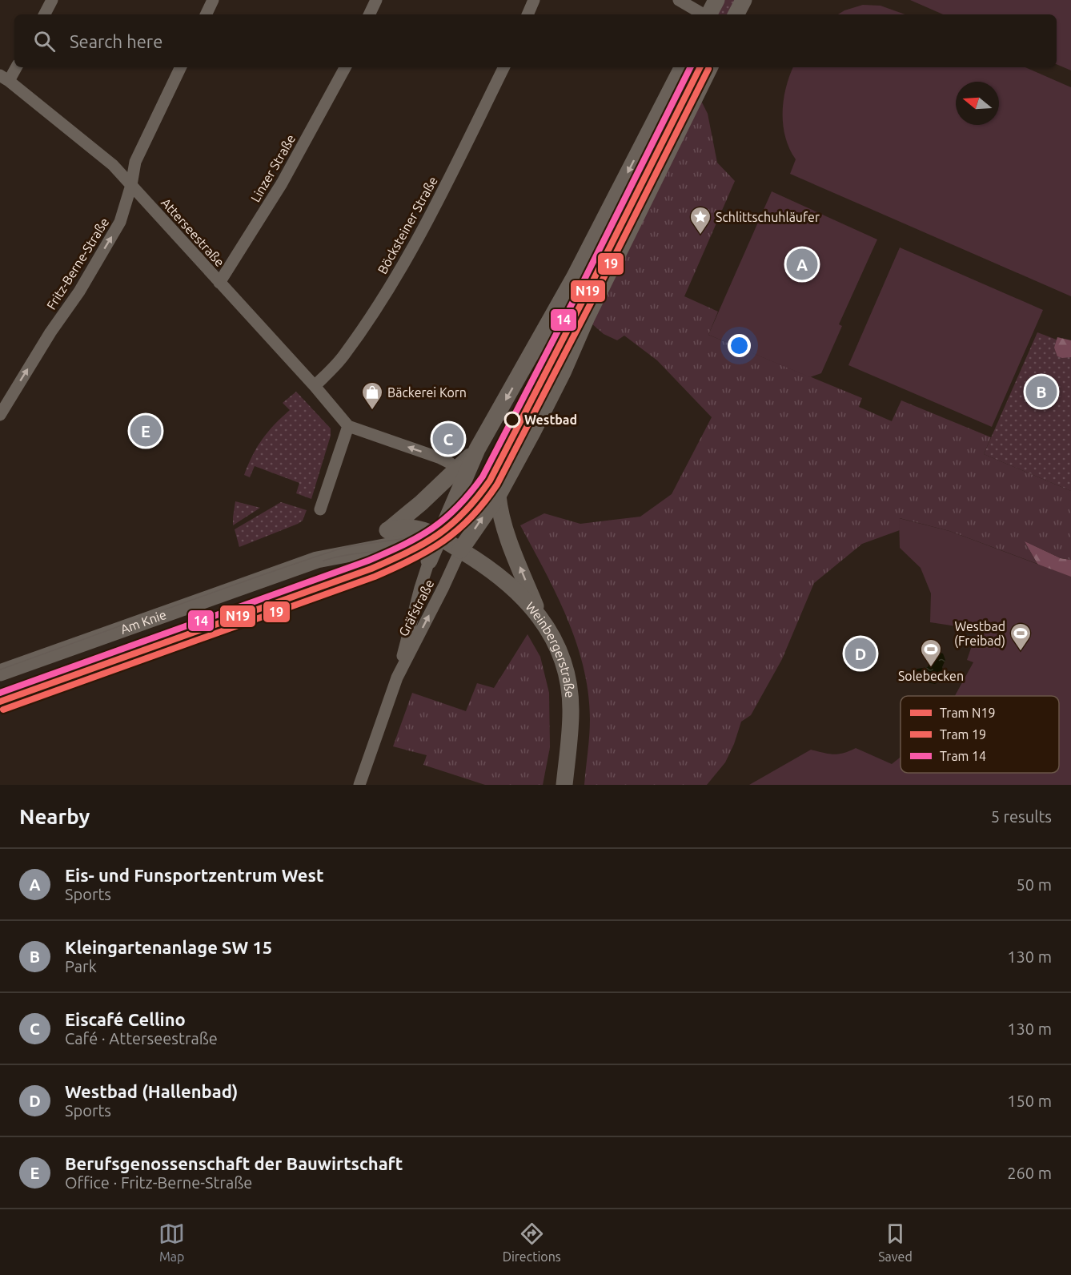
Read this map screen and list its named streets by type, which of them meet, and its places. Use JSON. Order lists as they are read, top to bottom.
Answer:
{
  "streets": {
    "main road": ["Am Knie", "Weinbergerstraße"],
    "street": [
      "Linzer Straße",
      "Böcksteiner Straße",
      "Atterseestraße",
      "Fritz-Berne-Straße",
      "Gräfstraße"
    ]
  },
  "crossings": [
    ["Linzer Straße", "Atterseestraße"],
    ["Böcksteiner Straße", "Atterseestraße"],
    ["Atterseestraße", "Fritz-Berne-Straße"],
    ["Gräfstraße", "Weinbergerstraße"],
    ["Am Knie", "Weinbergerstraße"]
  ],
  "one_way": ["Fritz-Berne-Straße"],
  "places": {
    "place": ["Schlittschuhläufer"],
    "shop": ["Bäckerei Korn"],
    "other": ["Westbad"],
    "sports": ["Westbad (Freibad)", "Solebecken"]
  },
  "lines": ["tram line N19", "tram line 14", "tram line 19"],
  "legend": ["Tram N19", "Tram 19", "Tram 14"],
  "north": "left",
  "page": {
    "search": "Search here",
    "pins": [
      "A",
      "B",
      "E",
      "C",
      "D"
    ],
    "heading": ["Nearby", "5 results"],
    "list": [
      {
        "mark": "A",
        "name": "Eis- und Funsportzentrum West",
        "note": "Sports",
        "value": "50 m"
      },
      {
        "mark": "B",
        "name": "Kleingartenanlage SW 15",
        "note": "Park",
        "value": "130 m"
      },
      {
        "mark": "C",
        "name": "Eiscafé Cellino",
        "note": "Café · Atterseestraße",
        "value": "130 m"
      },
      {
        "mark": "D",
        "name": "Westbad (Hallenbad)",
        "note": "Sports",
        "value": "150 m"
      },
      {
        "mark": "E",
        "name": "Berufsgenossenschaft der Bauwirtschaft",
        "note": "Office · Fritz-Berne-Straße",
        "value": "260 m"
      }
    ],
    "nav": ["Map", "Directions", "Saved"]
  }
}
